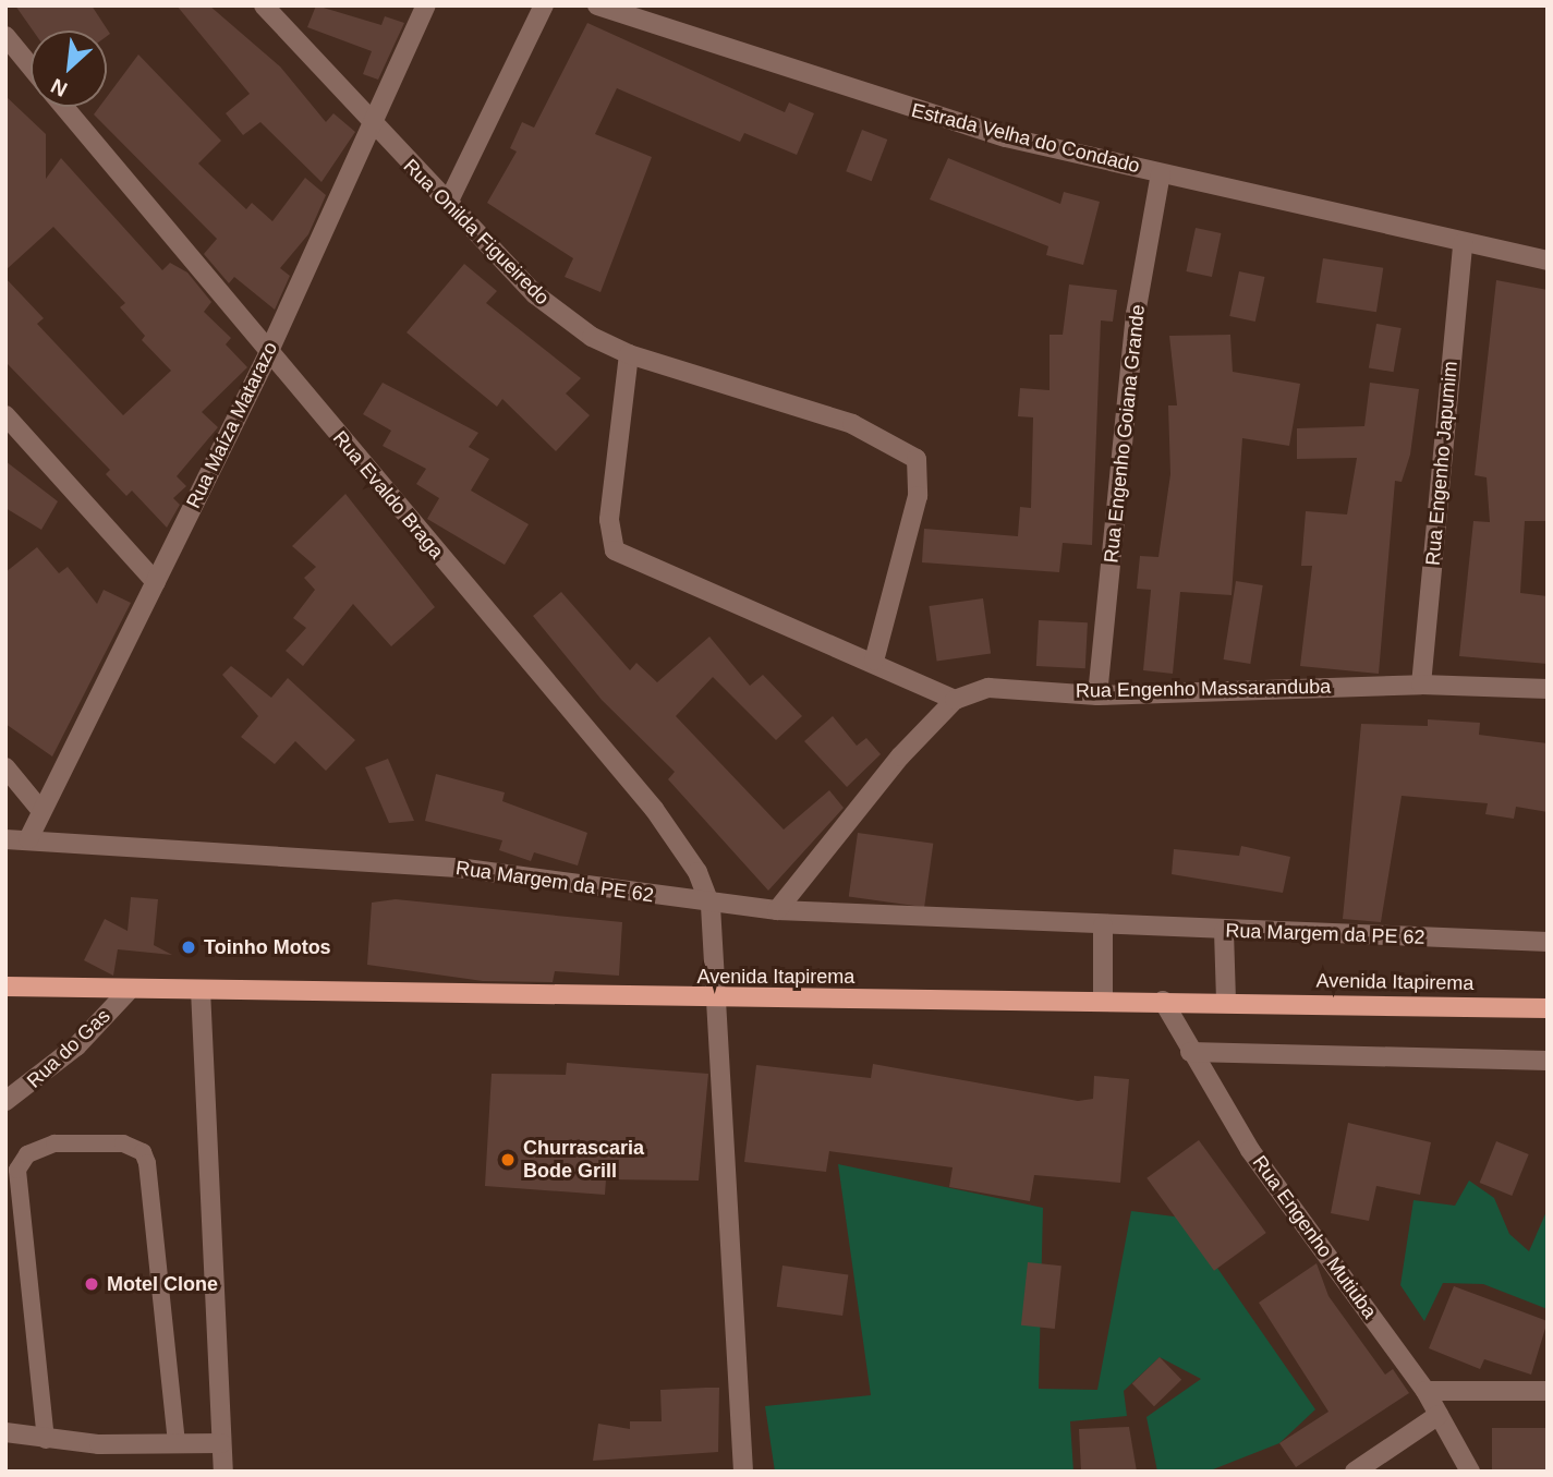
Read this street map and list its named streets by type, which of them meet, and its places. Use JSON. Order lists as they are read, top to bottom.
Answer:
{
  "streets": {
    "main road": ["Avenida Itapirema"],
    "street": [
      "Estrada Velha do Condado",
      "Rua Onilda Figueiredo",
      "Rua Maíza Matarazo",
      "Rua Engenho Goiana Grande",
      "Rua Engenho Japumim",
      "Rua Evaldo Braga",
      "Rua Engenho Massaranduba",
      "Rua Margem da PE 62",
      "Rua do Gas",
      "Rua Engenho Mutiuba"
    ]
  },
  "crossings": [
    ["Estrada Velha do Condado", "Rua Engenho Goiana Grande"],
    ["Estrada Velha do Condado", "Rua Engenho Japumim"],
    ["Rua Onilda Figueiredo", "Rua Maíza Matarazo"],
    ["Rua Maíza Matarazo", "Rua Evaldo Braga"],
    ["Rua Maíza Matarazo", "Rua Margem da PE 62"],
    ["Rua Engenho Goiana Grande", "Rua Engenho Massaranduba"],
    ["Rua Engenho Japumim", "Rua Engenho Massaranduba"],
    ["Rua Evaldo Braga", "Rua Margem da PE 62"],
    ["Rua Evaldo Braga", "Avenida Itapirema"],
    ["Avenida Itapirema", "Rua do Gas"],
    ["Avenida Itapirema", "Rua Engenho Mutiuba"]
  ],
  "places": ["Toinho Motos", "Churrascaria Bode Grill", "Motel Clone"],
  "north": "bottom left"
}
